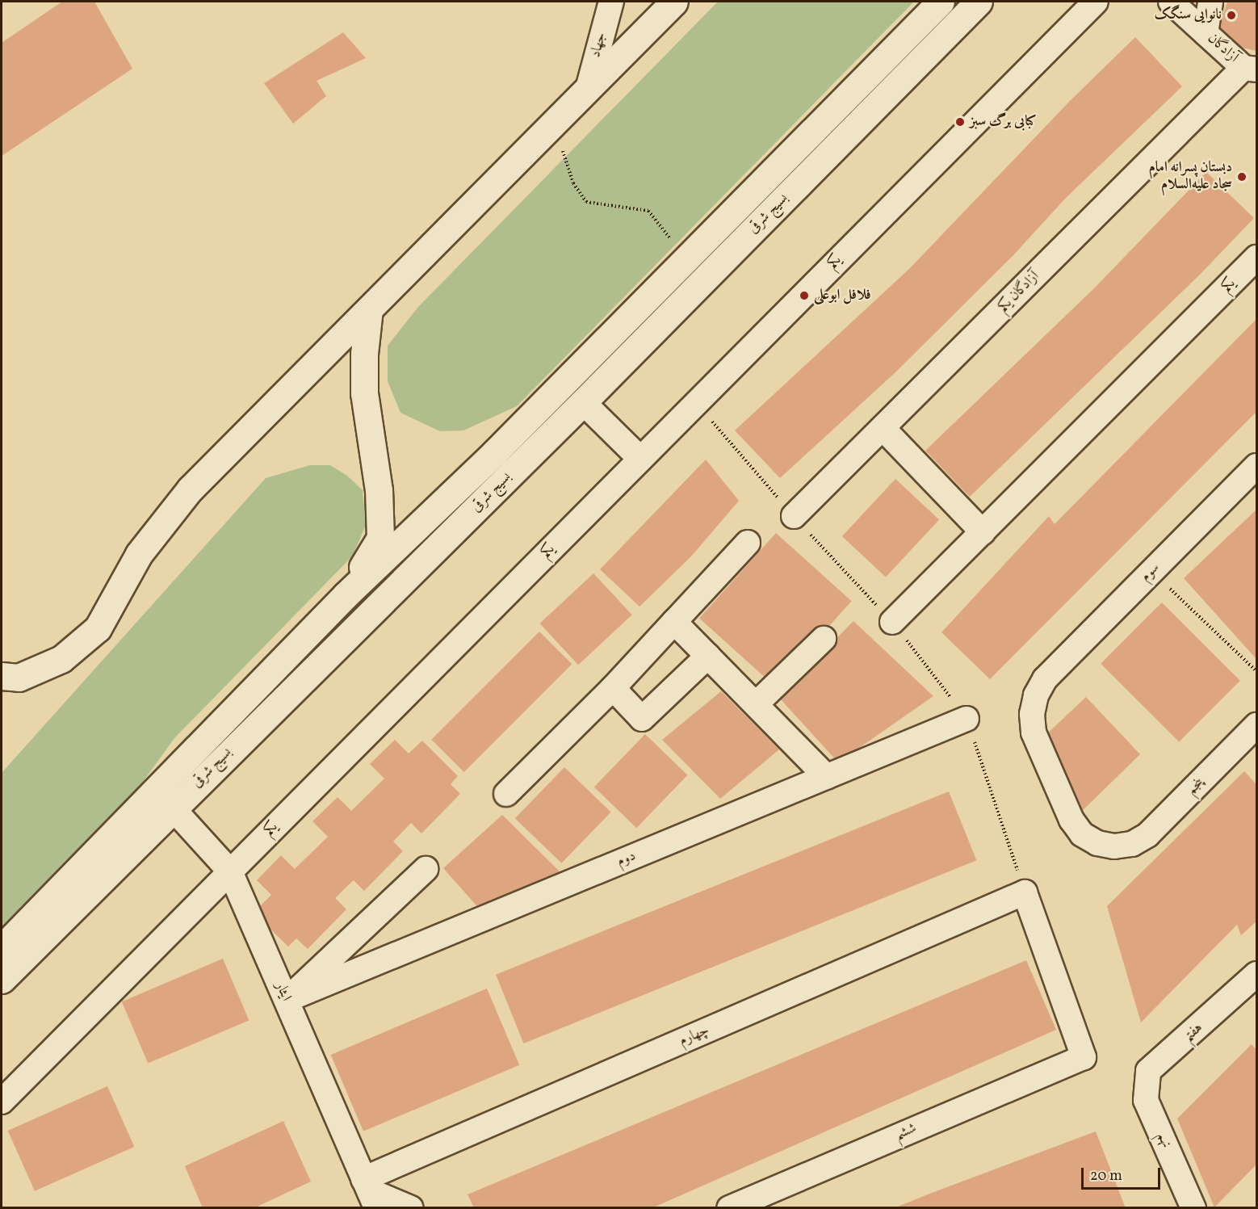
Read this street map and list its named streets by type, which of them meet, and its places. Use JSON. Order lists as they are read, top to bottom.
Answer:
{
  "streets": {
    "main road": ["بسیج شرقی"],
    "street": [
      "جهاد",
      "آزادگان",
      "یکم",
      "آزادگان یکم",
      "سوم",
      "پنجم",
      "دوم",
      "ایثار",
      "هفتم",
      "چهارم",
      "ششم",
      "نهم"
    ]
  },
  "crossings": [
    ["آزادگان", "آزادگان یکم"],
    ["بسیج شرقی", "ایثار"],
    ["یکم", "ایثار"],
    ["سوم", "پنجم"],
    ["دوم", "ایثار"],
    ["ایثار", "چهارم"],
    ["هفتم", "نهم"],
    ["چهارم", "ششم"]
  ],
  "places": [
    "نانوایی سنگک",
    "کبابی برگ سبز",
    "دبستان پسرانه امام سجاد علیه‌السلام",
    "فلافل ابوعلی"
  ],
  "scale_bar": "20 m"
}
